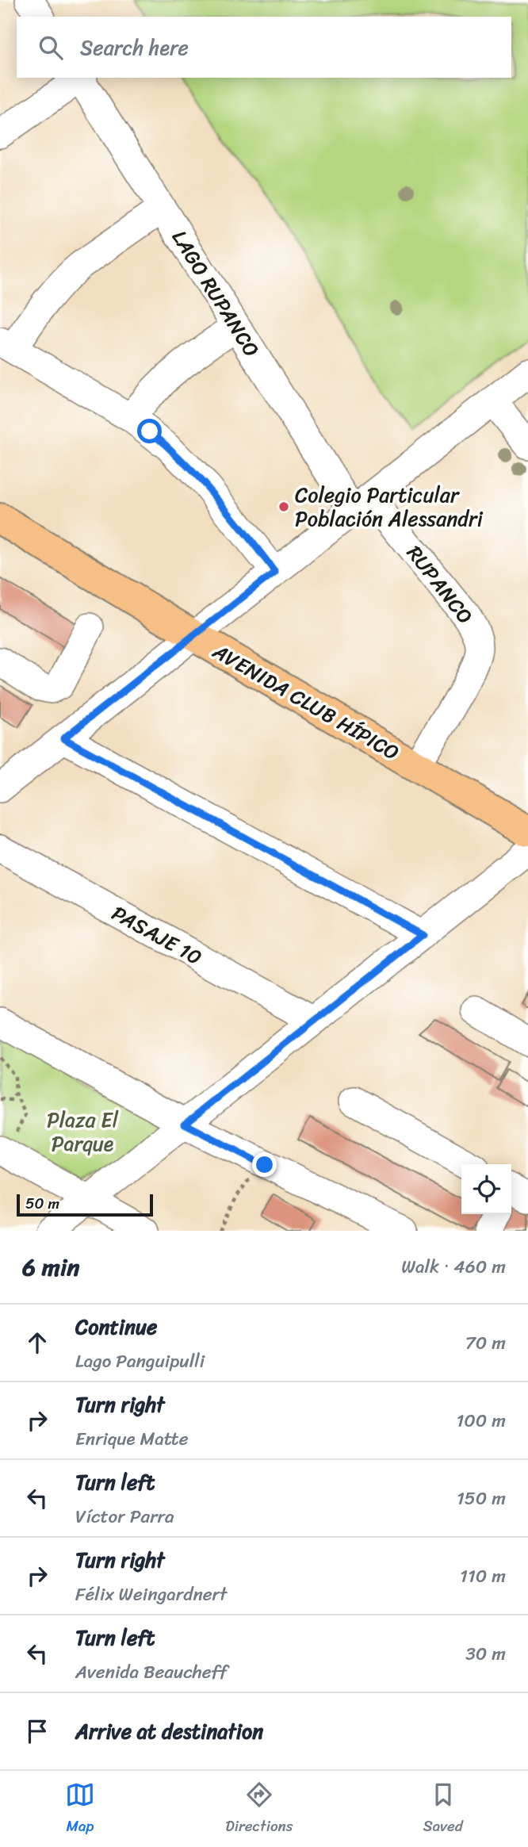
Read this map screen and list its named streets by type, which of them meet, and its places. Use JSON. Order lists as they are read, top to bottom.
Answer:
{
  "streets": {
    "main road": ["AVENIDA CLUB HÍPICO"],
    "street": ["LAGO RUPANCO", "RUPANCO", "PASAJE 10"]
  },
  "crossings": [
    ["LAGO RUPANCO", "RUPANCO"],
    ["RUPANCO", "AVENIDA CLUB HÍPICO"]
  ],
  "parks": ["Plaza El Parque"],
  "places": ["Colegio Particular Población Alessandri"],
  "scale_bar": "50 m",
  "page": {
    "search": "Search here",
    "scale": "50 m",
    "heading": ["6 min", "Walk · 460 m"],
    "list": [
      ["Continue", "Lago Panguipulli", "70 m"],
      ["Turn right", "Enrique Matte", "100 m"],
      ["Turn left", "Víctor Parra", "150 m"],
      ["Turn right", "Félix Weingardnert", "110 m"],
      ["Turn left", "Avenida Beaucheff", "30 m"],
      "Arrive at destination"
    ],
    "nav": ["Map", "Directions", "Saved"]
  }
}
